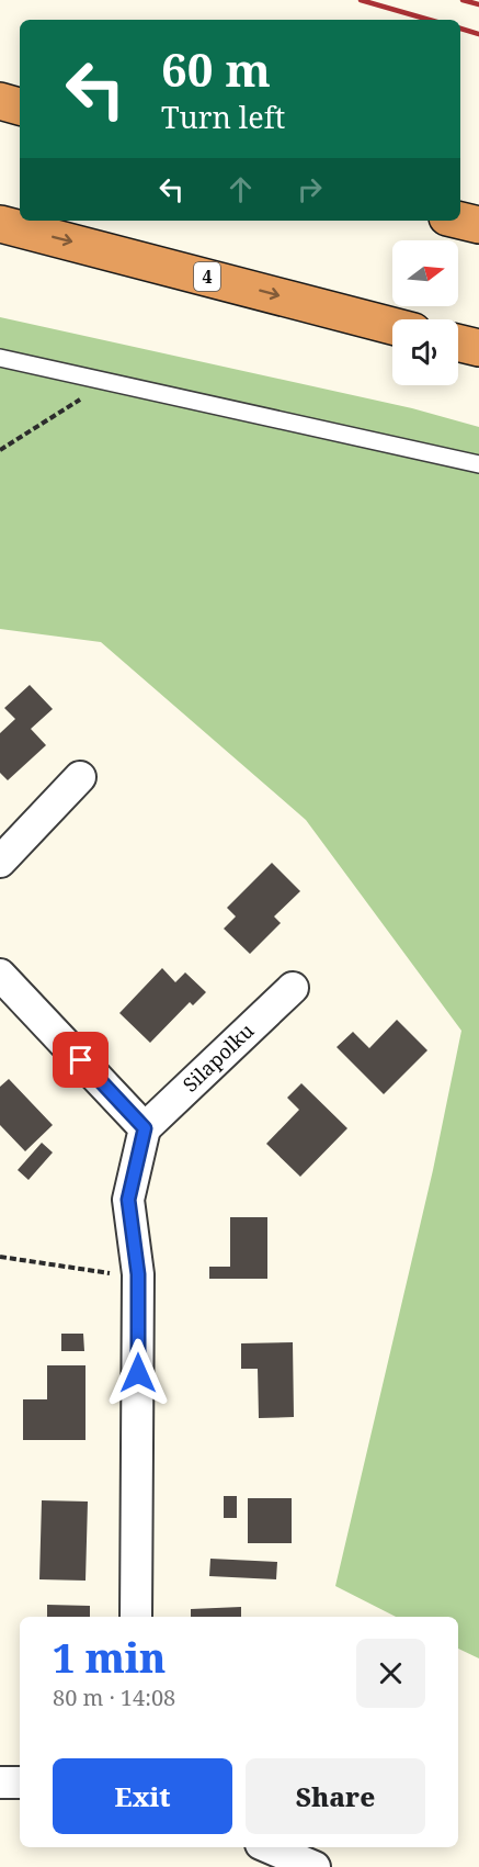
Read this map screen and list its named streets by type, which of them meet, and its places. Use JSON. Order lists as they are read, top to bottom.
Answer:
{
  "streets": {
    "highway": ["4"],
    "street": ["Silapolku"]
  },
  "north": "right",
  "page": {
    "turn": ["60 m", "Turn left"],
    "heading": ["1 min", "80 m · 14:08"],
    "buttons": ["Exit", "Share"]
  }
}
